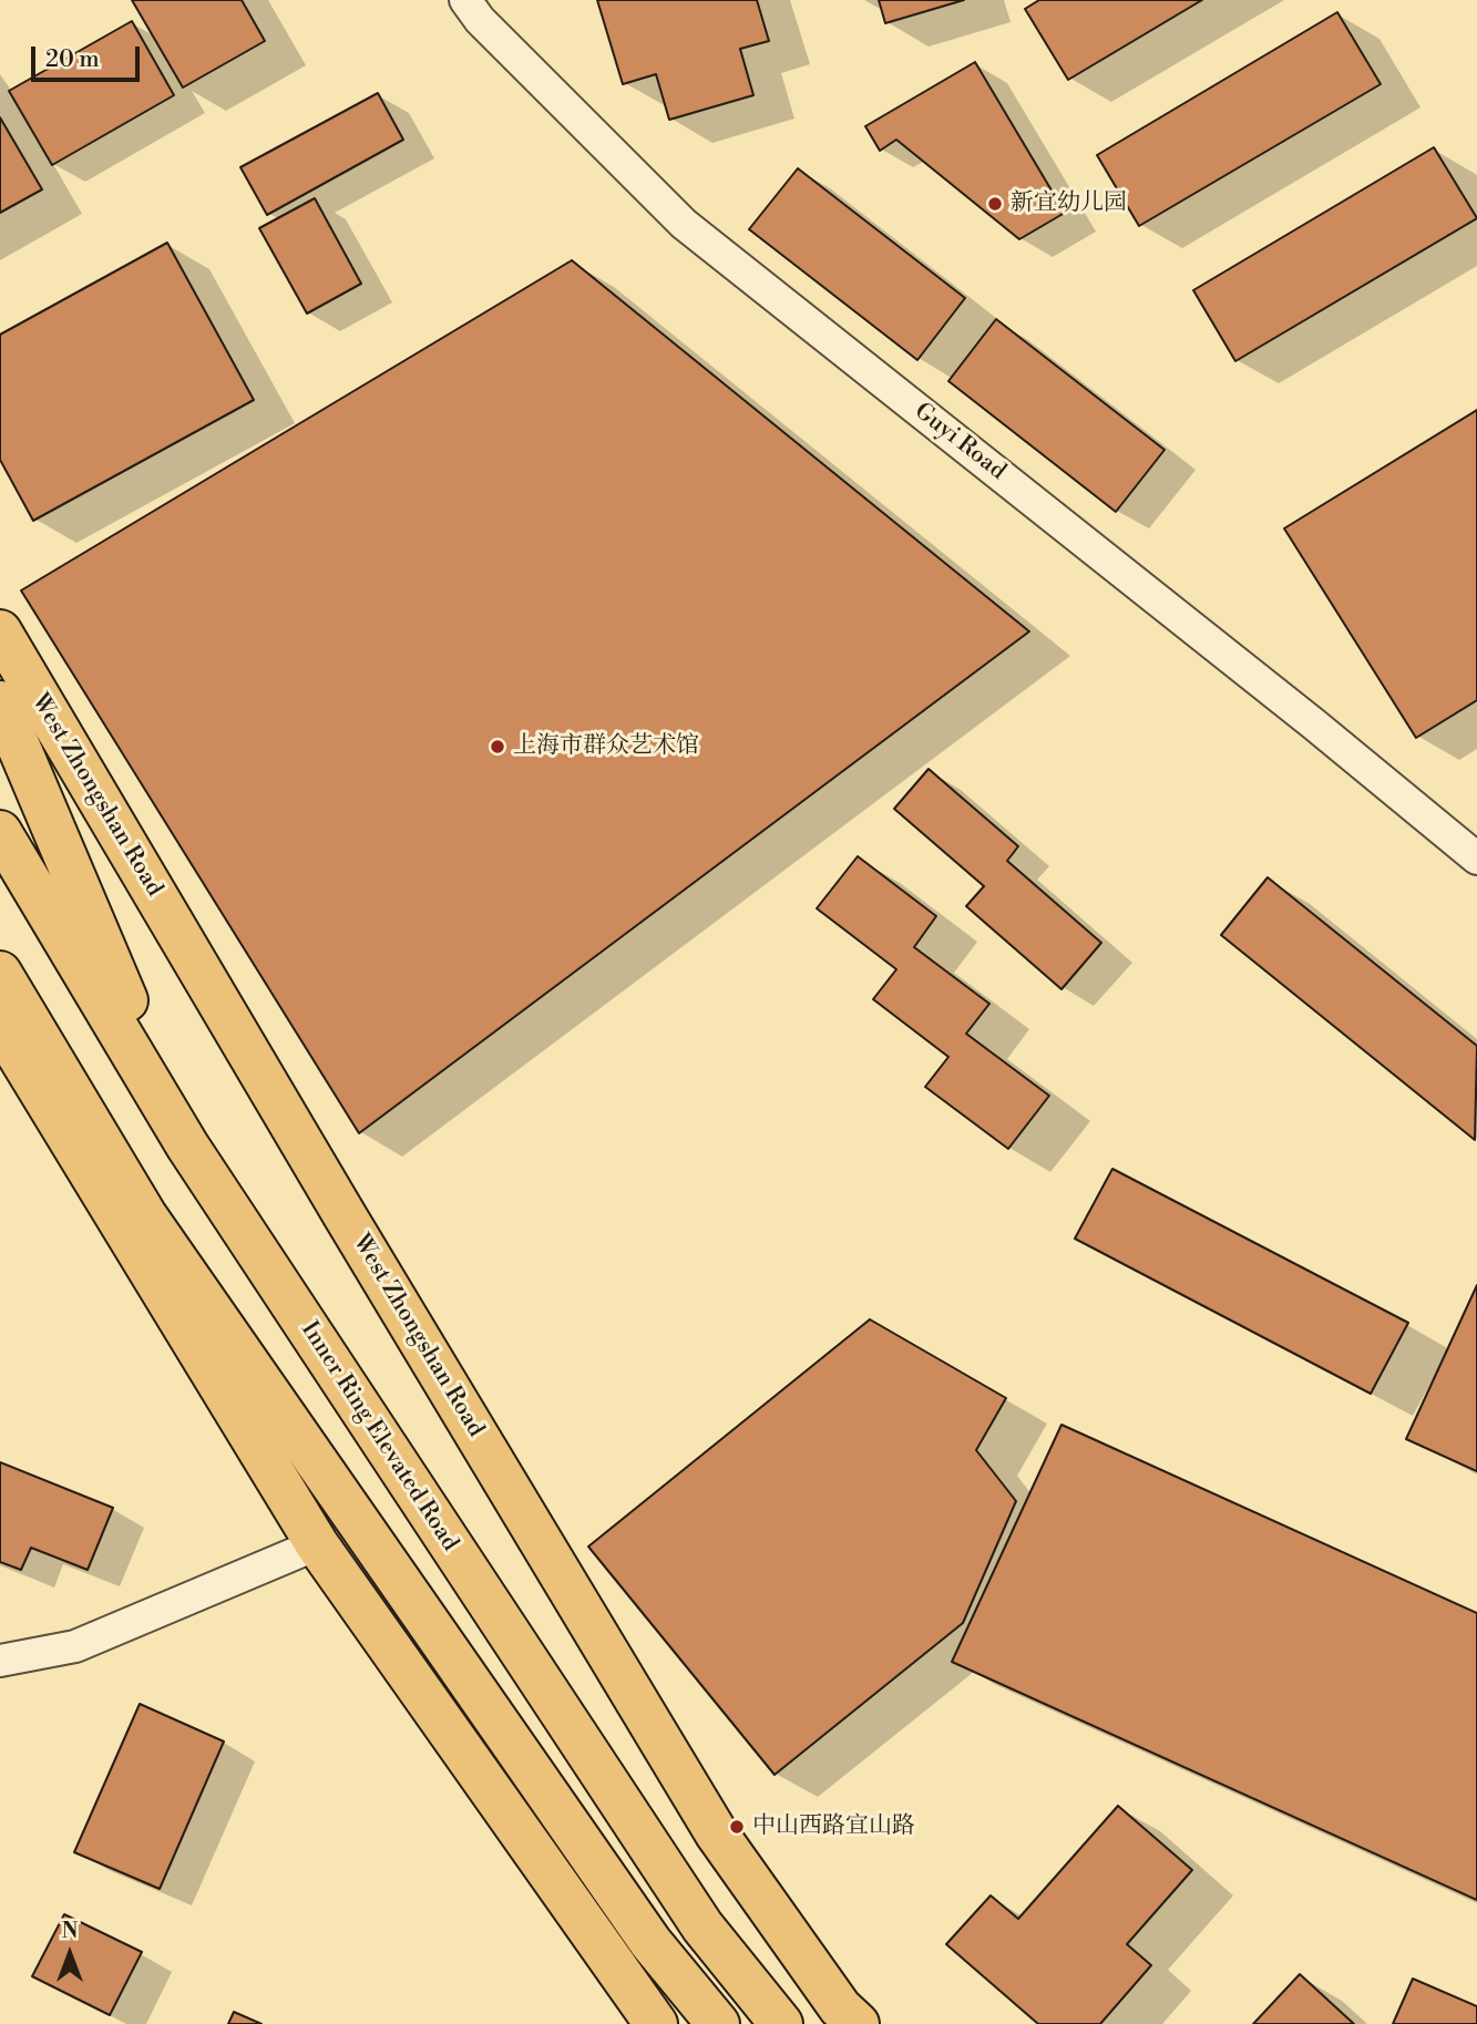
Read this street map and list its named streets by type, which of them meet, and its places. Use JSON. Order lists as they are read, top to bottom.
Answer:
{
  "streets": {
    "main road": ["West Zhongshan Road", "Inner Ring Elevated Road"],
    "street": ["Guyi Road"]
  },
  "places": ["新宜幼儿园", "上海市群众艺术馆", "中山西路宜山路"],
  "scale_bar": "20 m",
  "north": "top"
}
